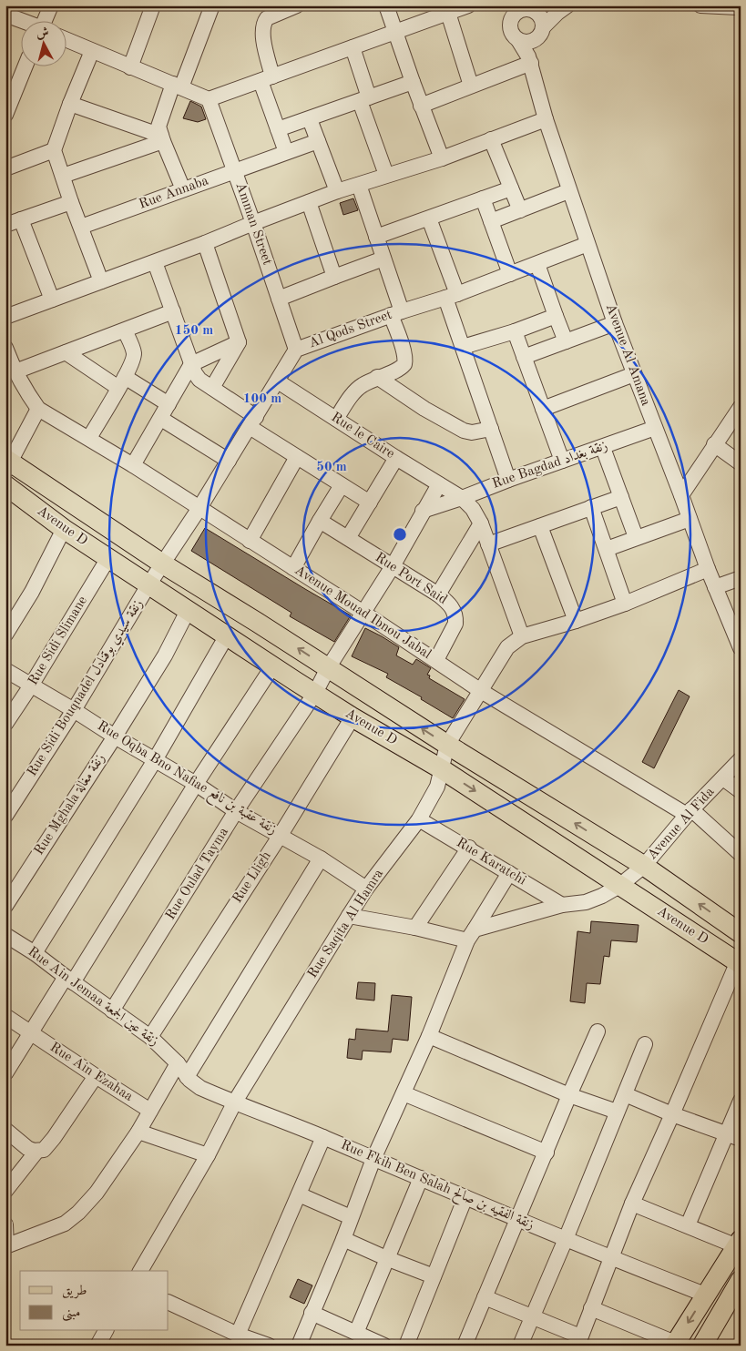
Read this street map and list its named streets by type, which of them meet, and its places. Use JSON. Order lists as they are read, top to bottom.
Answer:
{
  "streets": {
    "main road": ["Avenue D"],
    "street": [
      "Rue Annaba",
      "Amman Street",
      "Al Qods Street",
      "Avenue Al Amana",
      "Rue le Caire",
      "Rue Bagdad زنقة بغداد",
      "Rue Port Said",
      "Avenue Mouad Ibnou Jabal",
      "Rue Sidi Slimane",
      "Rue Sidi Bouqnadel زنقة سيدي بوقنادل",
      "Rue Oqba Bno Nafiae زنقة عقبة بن نافع",
      "Rue Mghala زنقة مغالة",
      "Avenue Al Fida",
      "Rue Karatchi",
      "Rue Oulad Tayma",
      "Rue Lligh",
      "Rue Saqita Al Hamra",
      "Rue Ain Jemaa زنقة عين الجمعة",
      "Rue Ain Ezahaa",
      "Rue Fkih Ben Salah زنقة الفقيه بن صالح"
    ]
  },
  "crossings": [
    ["Rue Annaba", "Amman Street"],
    ["Amman Street", "Al Qods Street"],
    ["Al Qods Street", "Avenue Al Amana"],
    ["Al Qods Street", "Rue le Caire"],
    ["Al Qods Street", "Avenue D"],
    ["Al Qods Street", "Avenue Mouad Ibnou Jabal"],
    ["Al Qods Street", "Rue Sidi Bouqnadel زنقة سيدي بوقنادل"],
    ["Avenue Al Amana", "Rue Bagdad زنقة بغداد"],
    ["Avenue D", "Rue Sidi Slimane"],
    ["Avenue D", "Rue Sidi Bouqnadel زنقة سيدي بوقنادل"],
    ["Avenue D", "Rue Mghala زنقة مغالة"],
    ["Avenue D", "Avenue Al Fida"],
    ["Avenue D", "Rue Oulad Tayma"],
    ["Avenue D", "Rue Lligh"],
    ["Avenue D", "Rue Saqita Al Hamra"],
    ["Rue Port Said", "Avenue Mouad Ibnou Jabal"],
    ["Avenue Mouad Ibnou Jabal", "Avenue Al Fida"],
    ["Avenue Mouad Ibnou Jabal", "Rue Saqita Al Hamra"],
    ["Rue Sidi Slimane", "Rue Oqba Bno Nafiae زنقة عقبة بن نافع"],
    ["Rue Sidi Bouqnadel زنقة سيدي بوقنادل", "Rue Oqba Bno Nafiae زنقة عقبة بن نافع"],
    ["Rue Oqba Bno Nafiae زنقة عقبة بن نافع", "Rue Mghala زنقة مغالة"],
    ["Rue Oqba Bno Nafiae زنقة عقبة بن نافع", "Rue Oulad Tayma"],
    ["Rue Oqba Bno Nafiae زنقة عقبة بن نافع", "Rue Lligh"],
    ["Rue Oqba Bno Nafiae زنقة عقبة بن نافع", "Rue Saqita Al Hamra"],
    ["Avenue Al Fida", "Rue Karatchi"],
    ["Rue Karatchi", "Rue Saqita Al Hamra"],
    ["Rue Oulad Tayma", "Rue Ain Jemaa زنقة عين الجمعة"],
    ["Rue Lligh", "Rue Ain Jemaa زنقة عين الجمعة"],
    ["Rue Saqita Al Hamra", "Rue Fkih Ben Salah زنقة الفقيه بن صالح"],
    ["Rue Ain Jemaa زنقة عين الجمعة", "Rue Fkih Ben Salah زنقة الفقيه بن صالح"]
  ],
  "legend": ["طريق", "مبنى"],
  "north": "top",
  "rings": ["150 m", "100 m", "50 m"]
}
